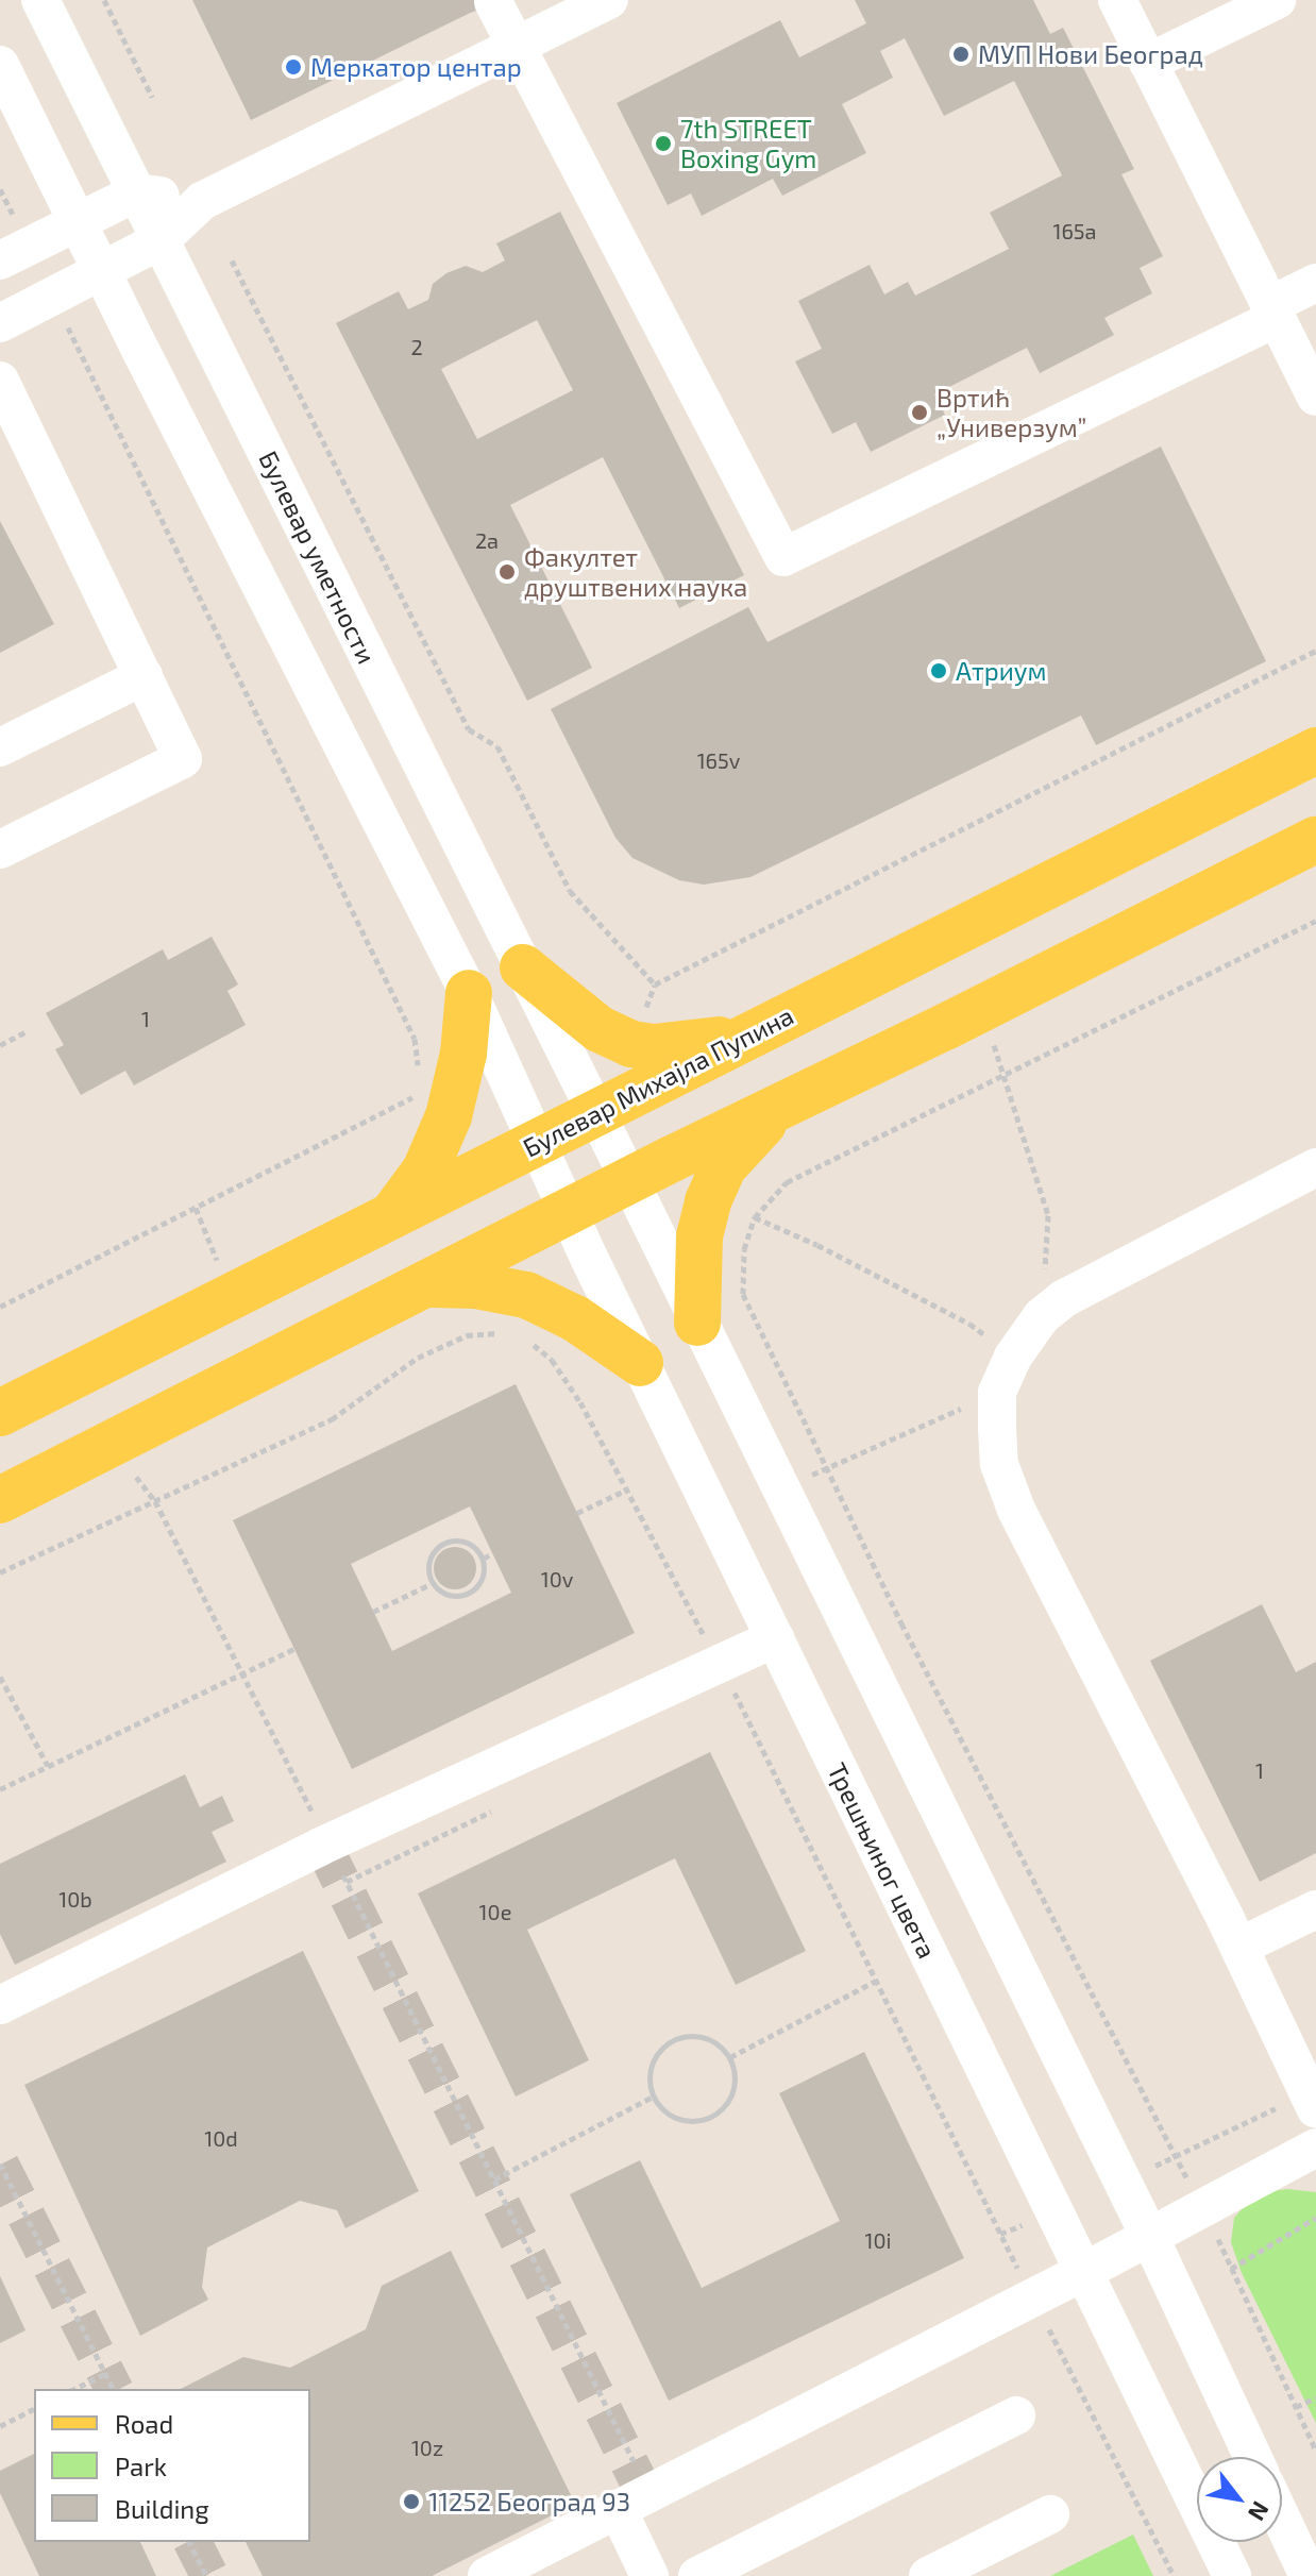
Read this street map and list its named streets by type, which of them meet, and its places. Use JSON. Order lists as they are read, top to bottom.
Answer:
{
  "streets": {
    "main road": ["Булевар Михајла Пупина"],
    "street": ["Булевар уметности", "Трешњиног цвета"]
  },
  "crossings": [
    ["Булевар уметности", "Булевар Михајла Пупина"],
    ["Булевар Михајла Пупина", "Трешњиног цвета"]
  ],
  "places": [
    "МУП Нови Београд",
    "Меркатор центар",
    "7th STREET Boxing Gym",
    "Вртић „Универзум”",
    "Факултет друштвених наука",
    "Атриум",
    "11252 Београд 93"
  ],
  "house_numbers": [
    "165a",
    "2",
    "2a",
    "165v",
    "1",
    "10v",
    "1",
    "10b",
    "10e",
    "10d",
    "10i",
    "10z"
  ],
  "legend": ["Road", "Park", "Building"],
  "north": "bottom right"
}
